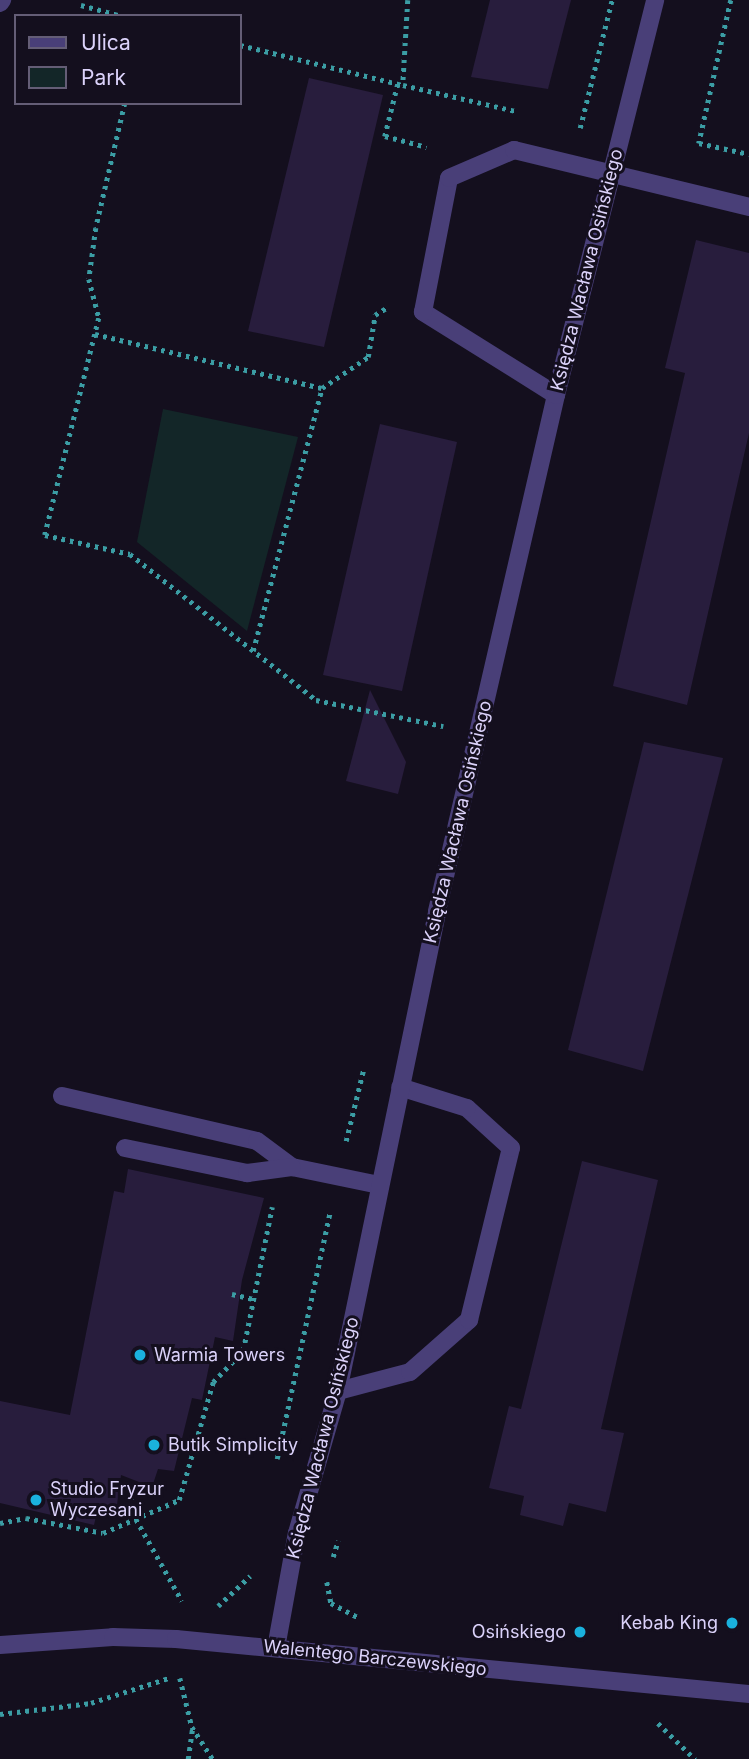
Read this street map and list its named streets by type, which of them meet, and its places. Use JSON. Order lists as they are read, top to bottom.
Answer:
{
  "streets": {
    "street": ["Księdza Wacława Osińskiego", "Walentego Barczewskiego"]
  },
  "crossings": [
    ["Księdza Wacława Osińskiego", "Walentego Barczewskiego"]
  ],
  "places": [
    "Warmia Towers",
    "Butik Simplicity",
    "Studio Fryzur Wyczesani",
    "Kebab King",
    "Osińskiego"
  ],
  "legend": ["Ulica", "Park"]
}
